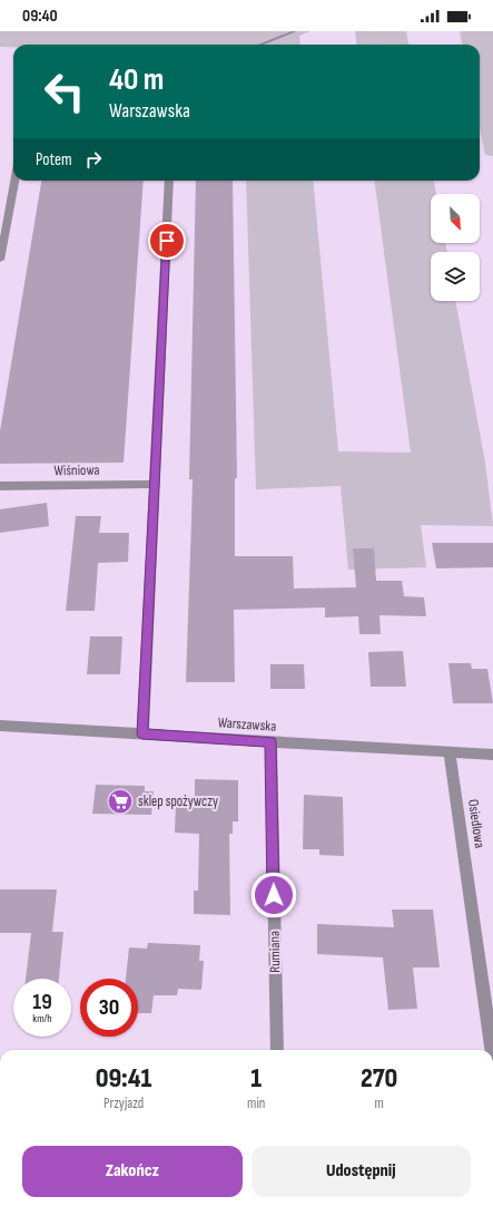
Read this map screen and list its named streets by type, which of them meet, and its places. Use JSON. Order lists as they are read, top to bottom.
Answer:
{
  "streets": {
    "street": [
      "Wiśniowa",
      "Warszawska",
      "Osiedlowa",
      "Rumiana"
    ]
  },
  "crossings": [
    ["Warszawska", "Osiedlowa"],
    ["Warszawska", "Rumiana"]
  ],
  "places": {
    "supermarket": ["sklep spożywczy"]
  },
  "north": "bottom right",
  "page": {
    "status": "09:40",
    "turn": ["40 m", "Warszawska"],
    "then": "Potem",
    "speed": "19 km/h",
    "limit": "30",
    "eta": [
      "09:41",
      "Przyjazd",
      "1",
      "min",
      "270",
      "m"
    ],
    "buttons": ["Zakończ", "Udostępnij"]
  }
}
